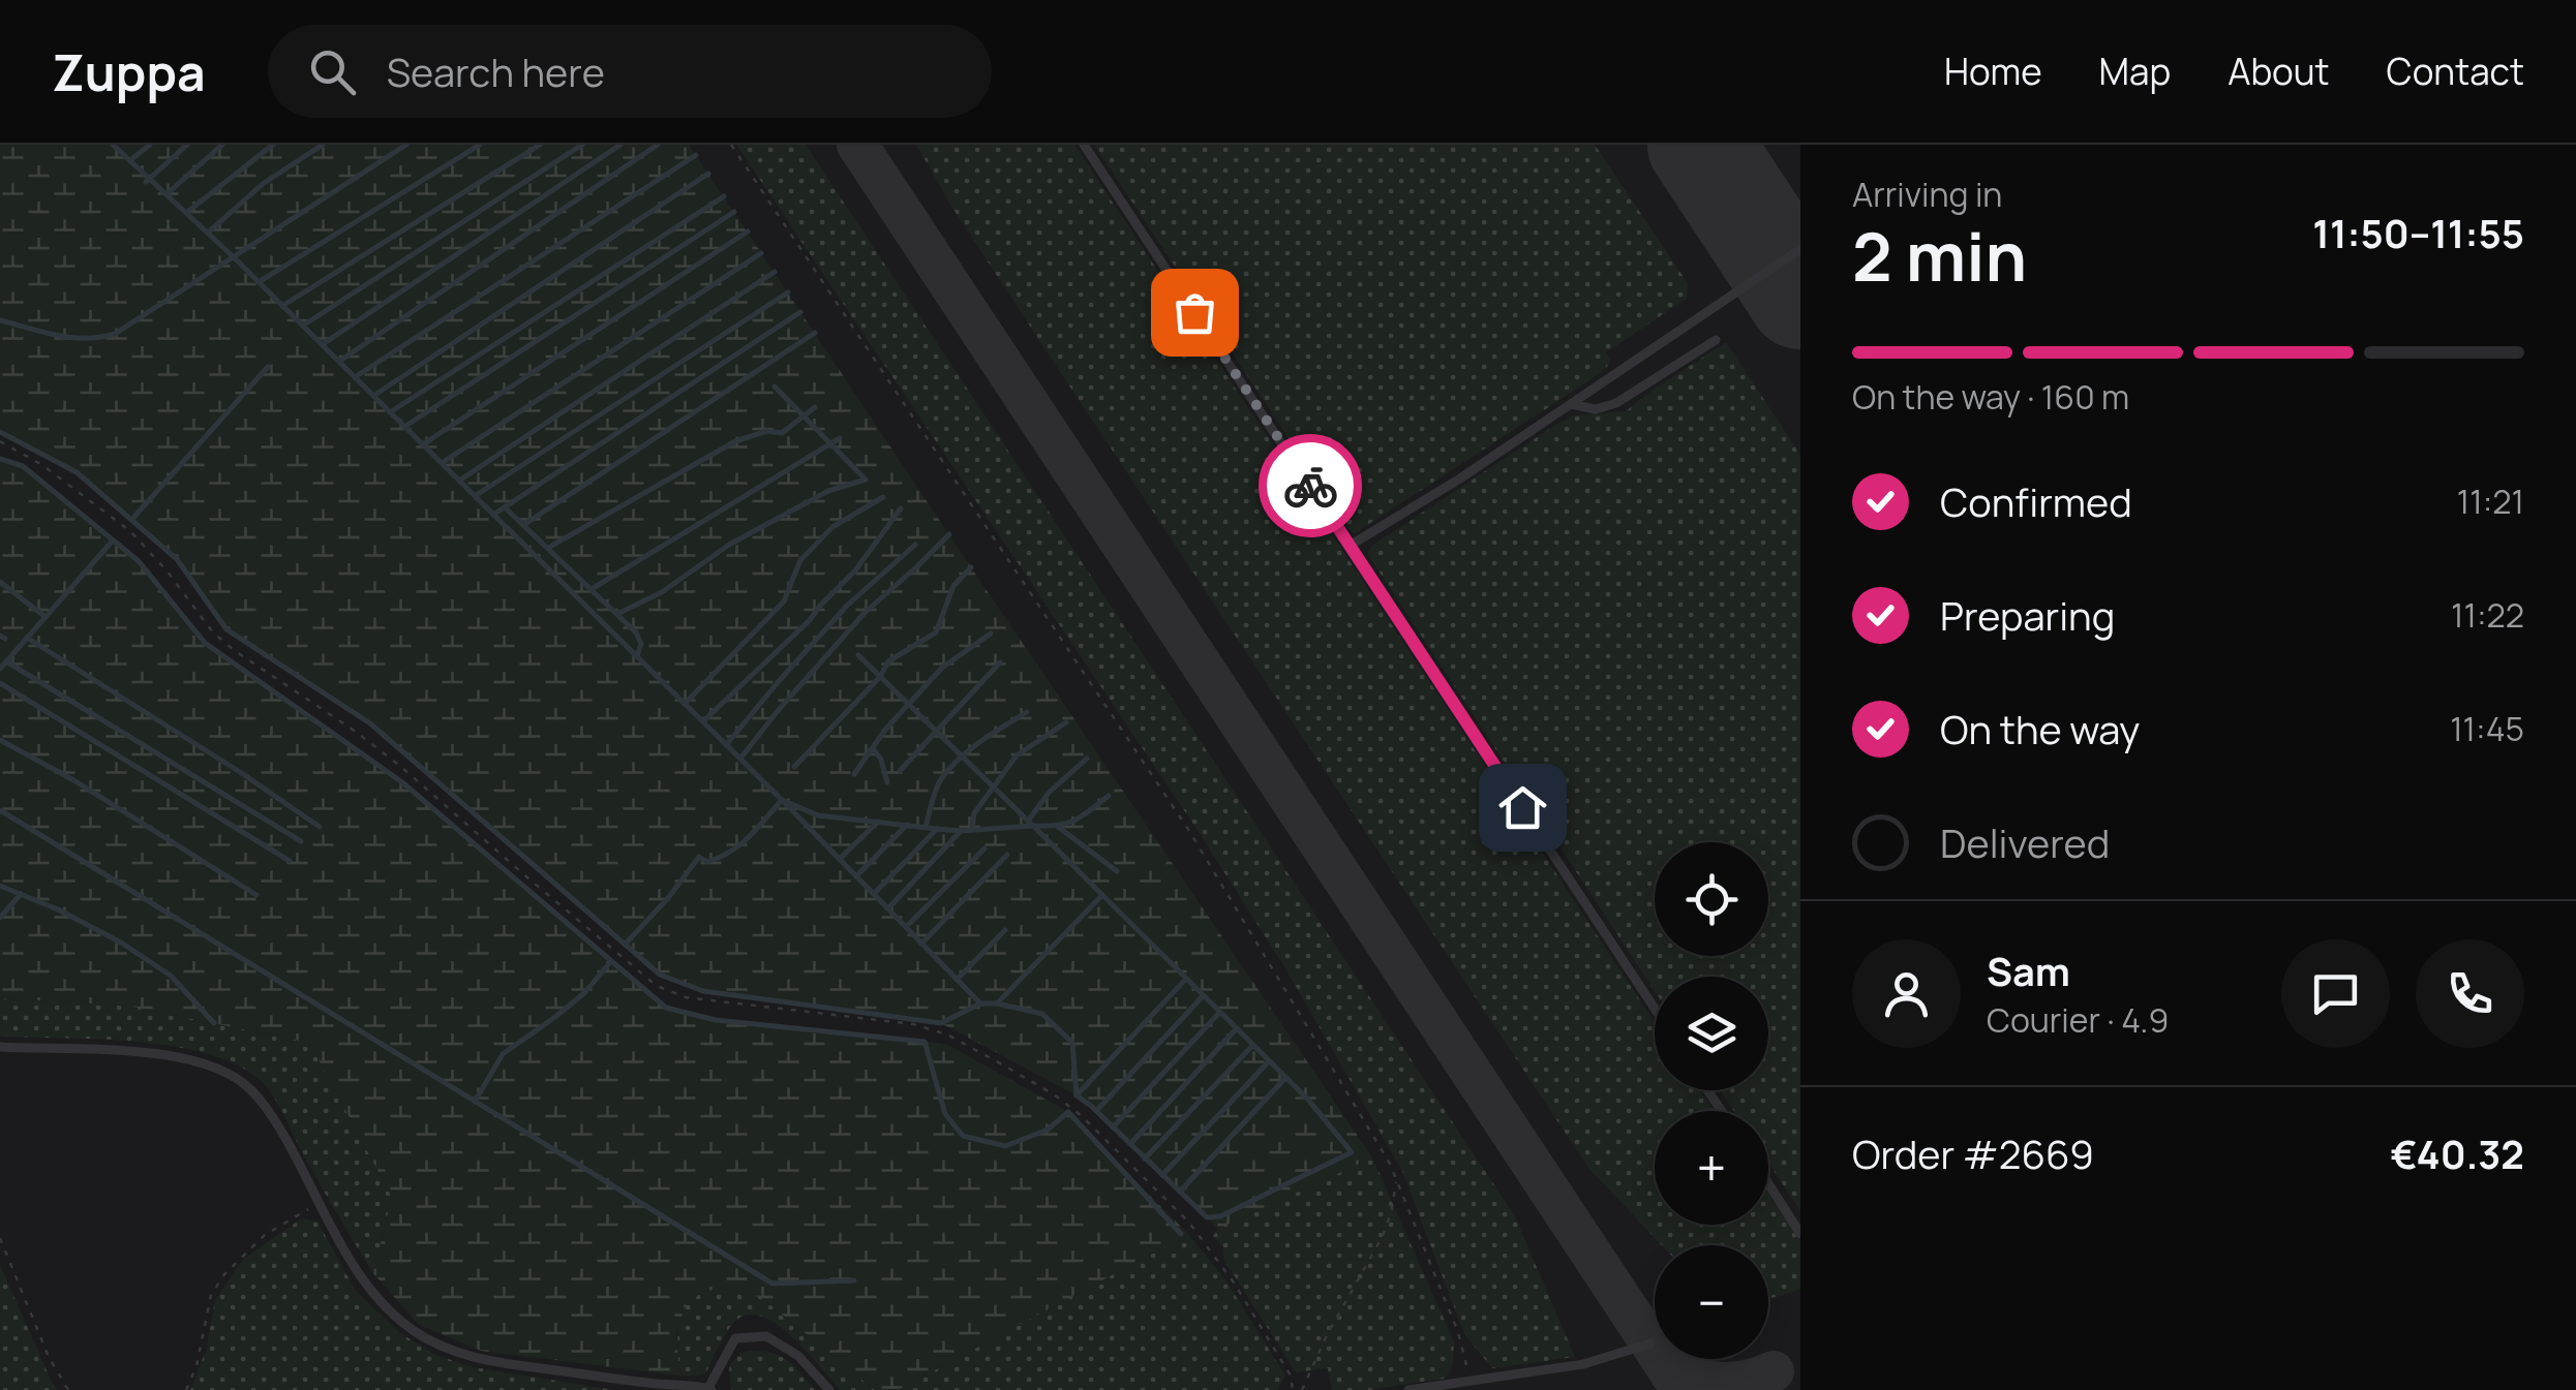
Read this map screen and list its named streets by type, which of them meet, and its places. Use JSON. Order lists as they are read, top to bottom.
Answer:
{
  "page": {
    "header": "Zuppa",
    "search": "Search here",
    "nav": [
      "Home",
      "Map",
      "About",
      "Contact"
    ],
    "heading": ["2 min", "Arriving in", "11:50–11:55"],
    "panel": [
      "Sam",
      "Courier · 4.9",
      "Order #2669",
      "€40.32"
    ],
    "bar": "On the way · 160 m",
    "list": [
      ["Confirmed", "11:21"],
      ["Preparing", "11:22"],
      ["On the way", "11:45"],
      "Delivered"
    ],
    "map_buttons": ["+", "−"]
  }
}
